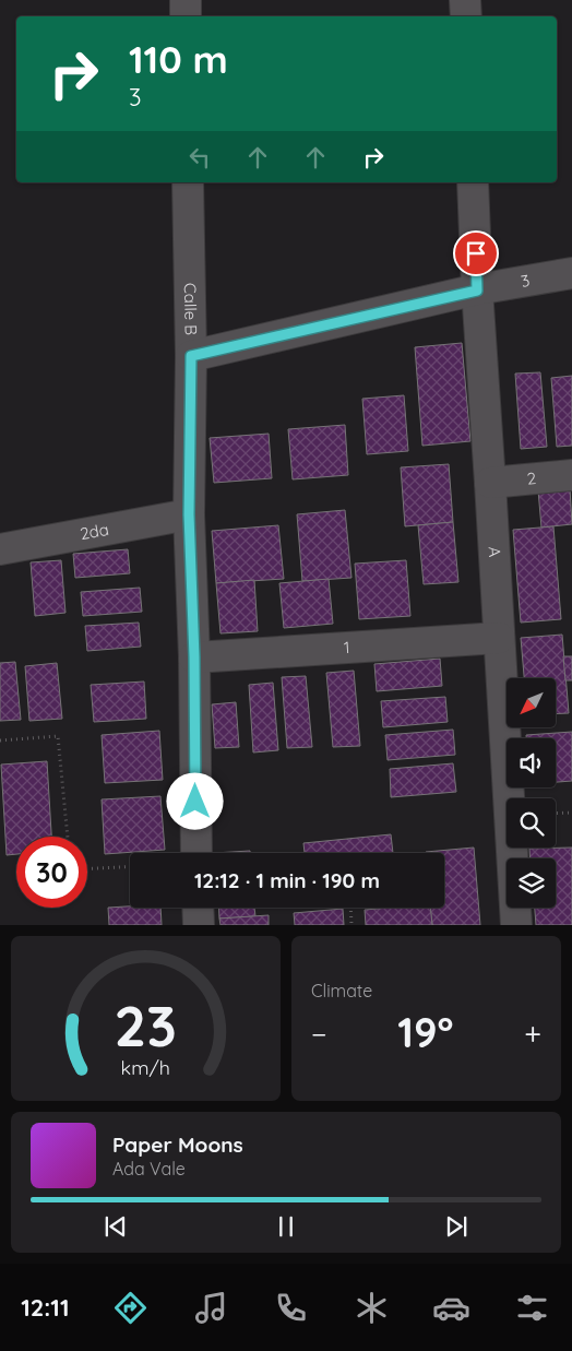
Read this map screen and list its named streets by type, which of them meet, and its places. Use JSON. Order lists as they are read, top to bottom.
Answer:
{
  "streets": {
    "street": [
      "3",
      "Calle B",
      "2",
      "2da",
      "A",
      "1"
    ]
  },
  "crossings": [
    ["3", "Calle B"],
    ["3", "A"],
    ["Calle B", "2da"],
    ["Calle B", "1"],
    ["2", "A"],
    ["A", "1"]
  ],
  "north": "bottom left",
  "page": {
    "turn": ["110 m", "3"],
    "limit": "30",
    "trip": "12:12 · 1 min · 190 m",
    "tile": "Climate",
    "heat": ["−", "19°", "+"],
    "song": ["Paper Moons", "Ada Vale"],
    "tabs": "12:11",
    "gauge": ["23", "km/h"]
  }
}
